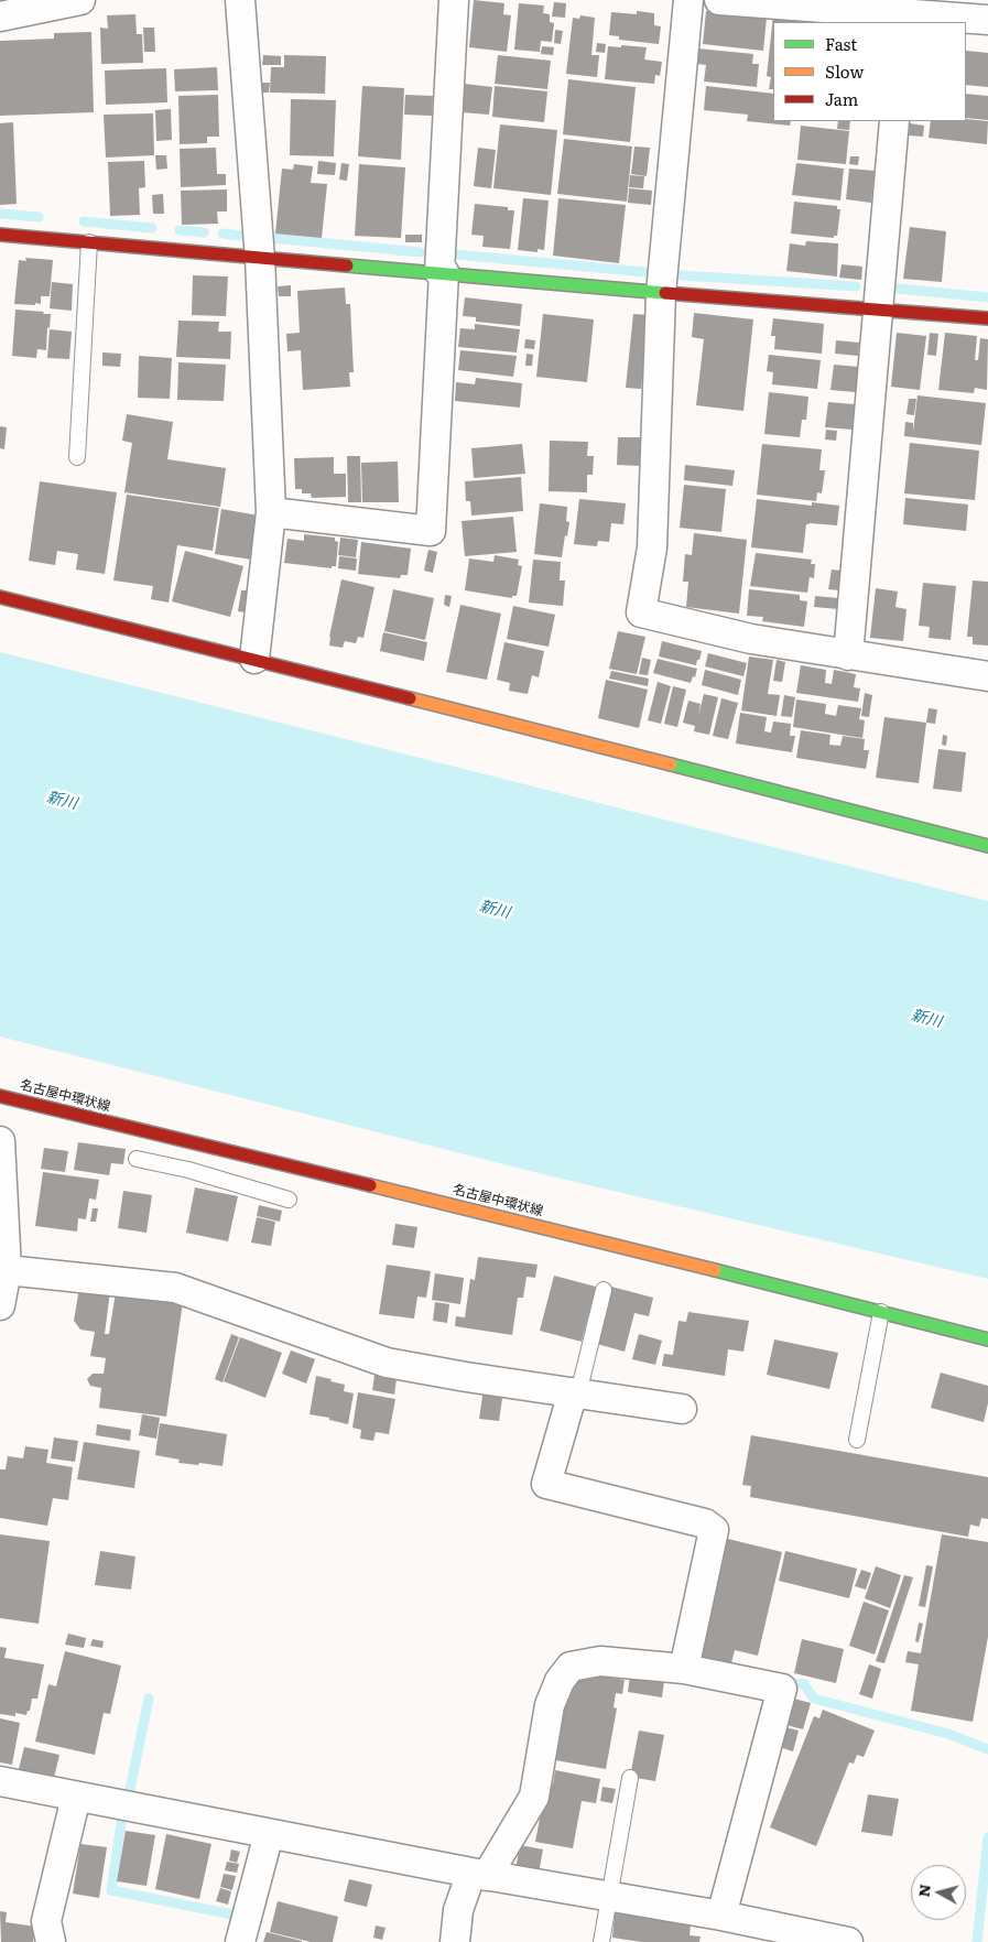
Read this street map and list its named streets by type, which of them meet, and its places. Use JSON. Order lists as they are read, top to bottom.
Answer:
{
  "streets": {
    "street": ["名古屋中環状線"]
  },
  "water": ["新川"],
  "legend": ["Fast", "Slow", "Jam"],
  "north": "left"
}
